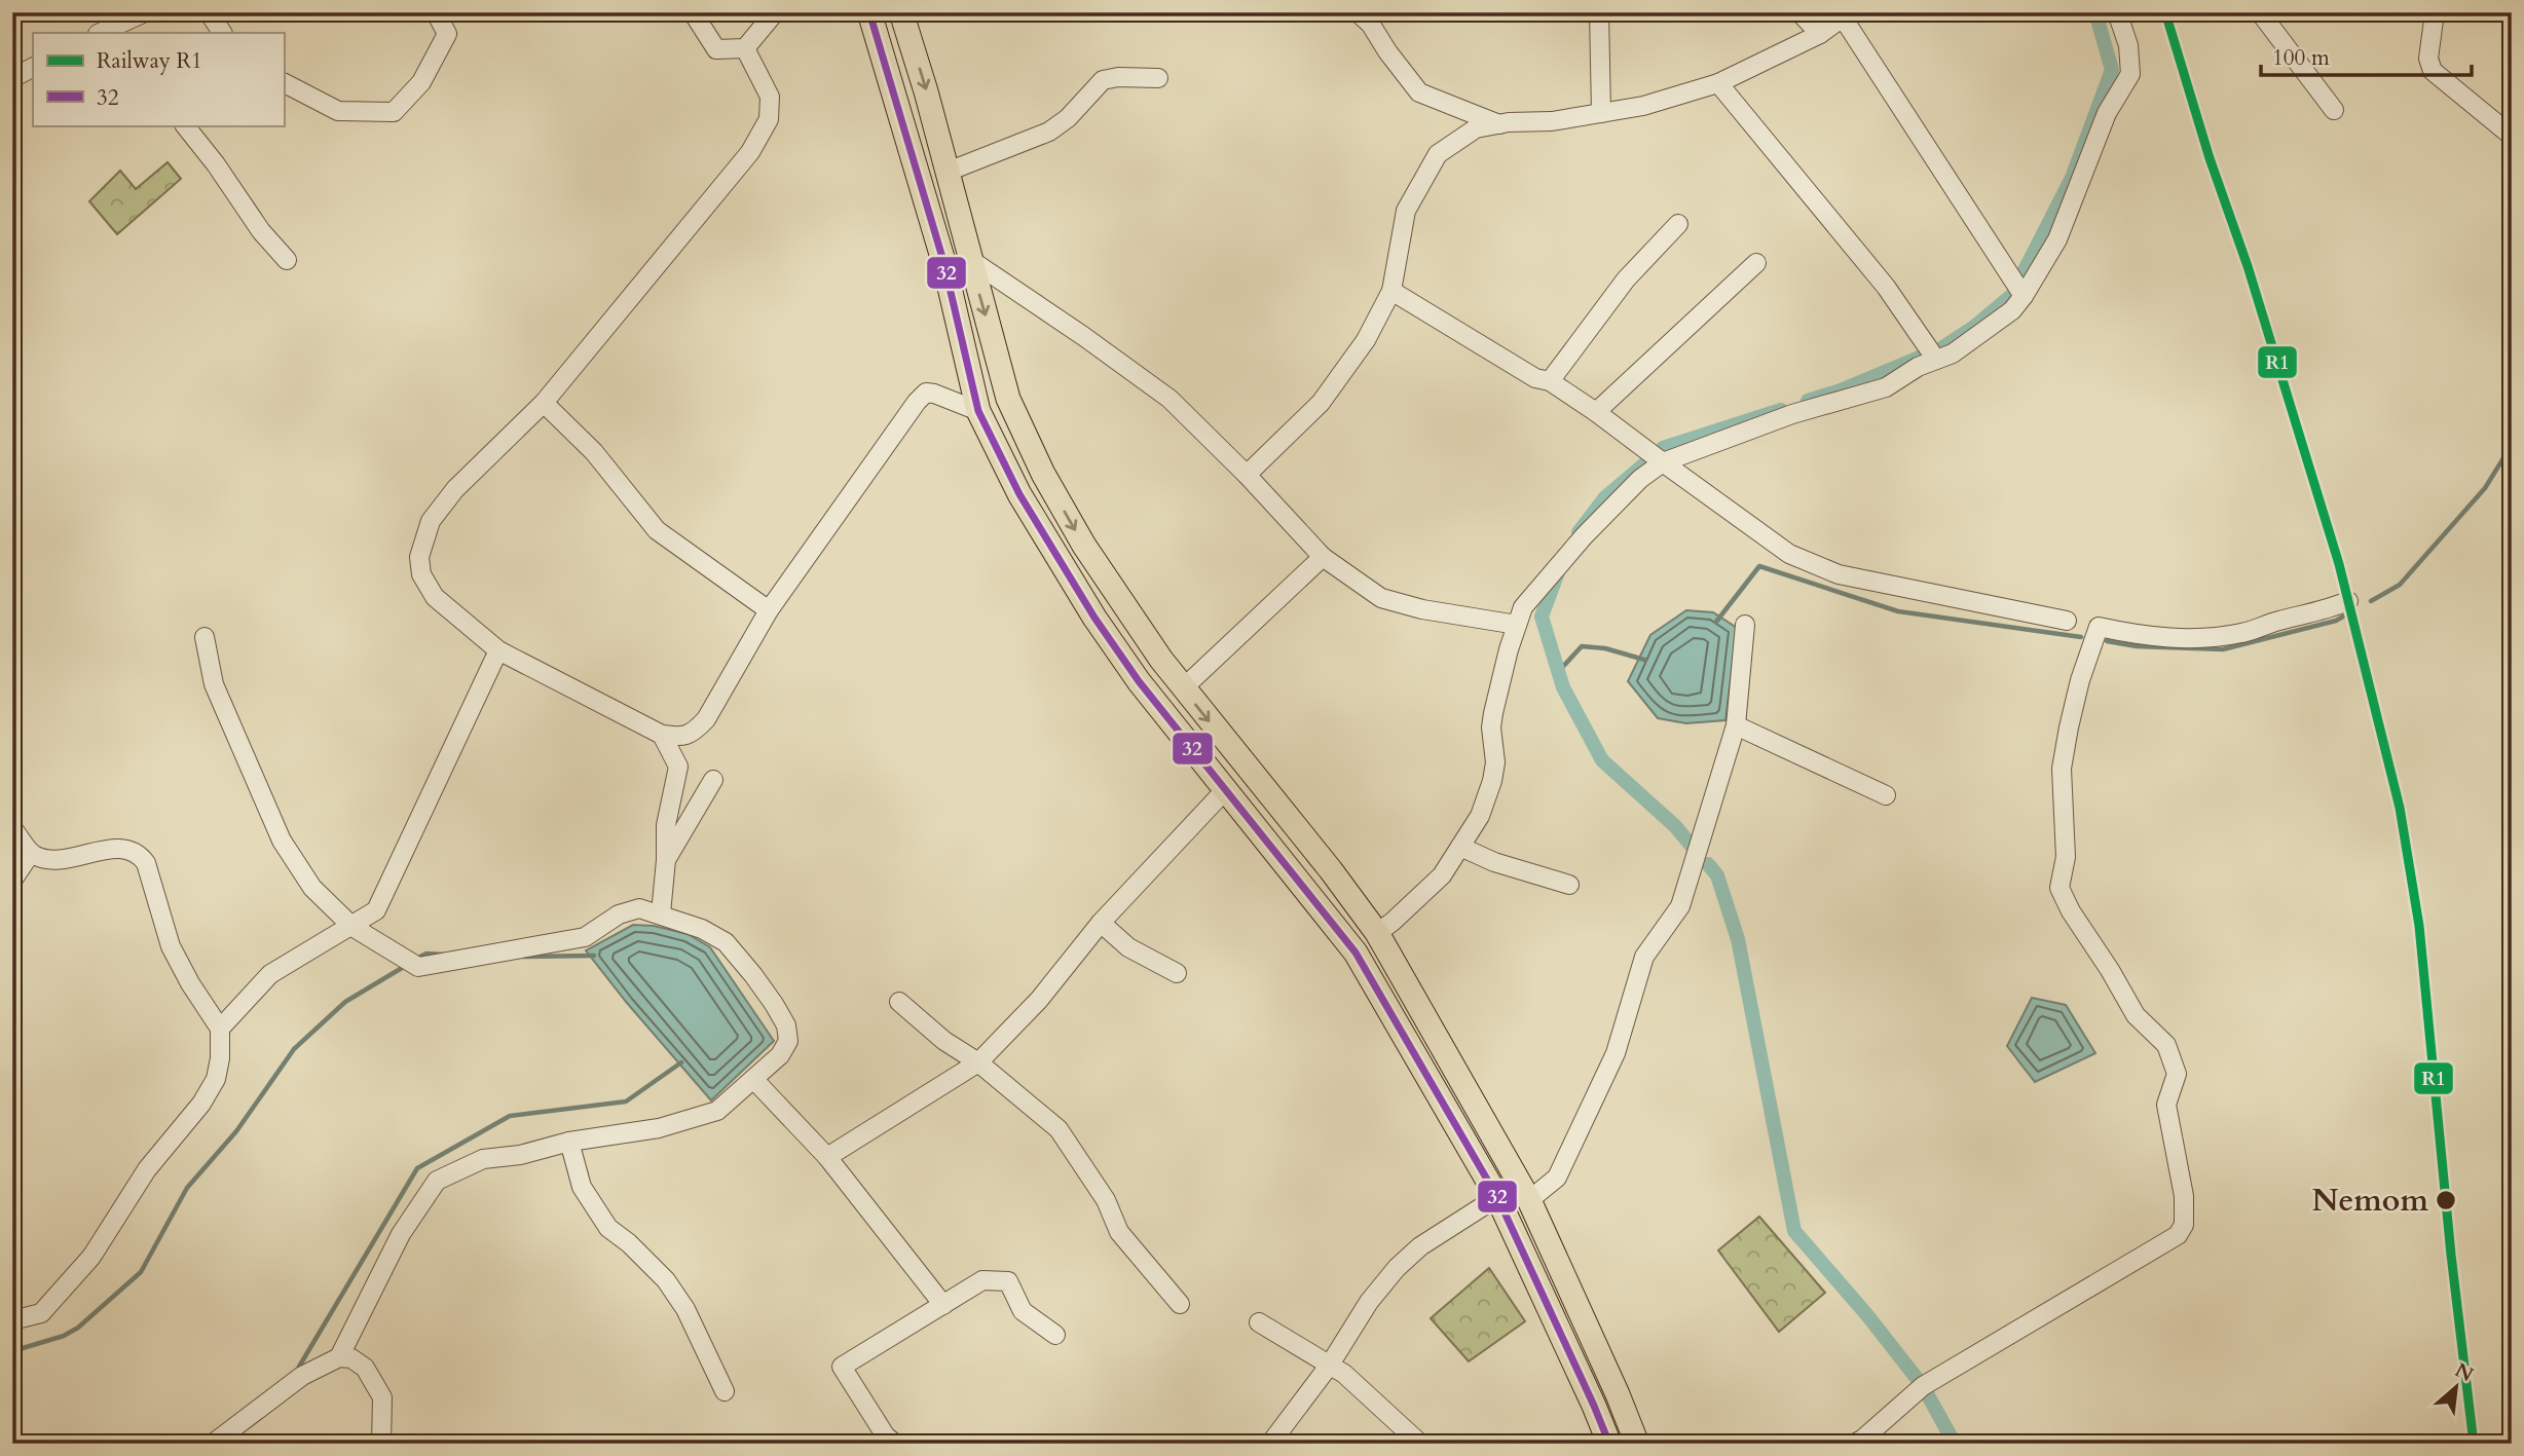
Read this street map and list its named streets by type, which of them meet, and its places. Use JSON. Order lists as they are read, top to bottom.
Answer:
{
  "places": ["Nemom"],
  "lines": ["rail line R1", "transit line 32"],
  "legend": ["Railway R1", "32"],
  "scale_bar": "100 m",
  "north": "top right"
}
